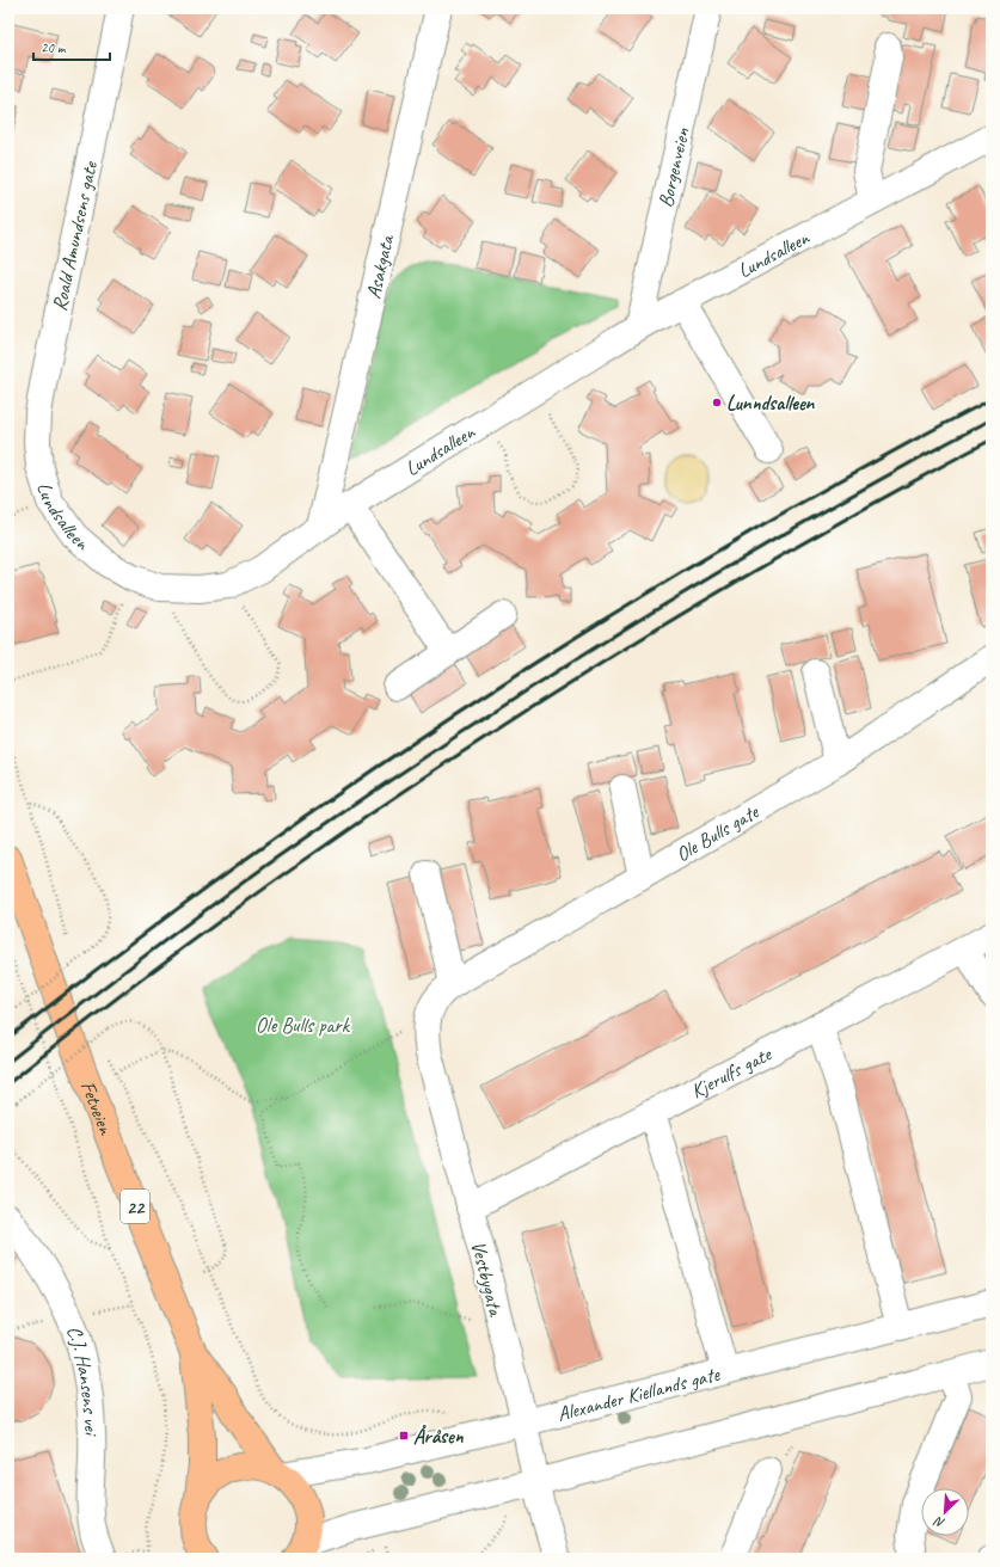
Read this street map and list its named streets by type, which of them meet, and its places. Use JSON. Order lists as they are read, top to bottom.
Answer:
{
  "streets": {
    "highway": ["Fetveien", "22"],
    "street": [
      "Borgenveien",
      "Roald Amundsens gate",
      "Lundsalleen",
      "Asakgata",
      "Ole Bulls gate",
      "Kjerulfs gate",
      "Vestbygata",
      "C.J. Hansens vei",
      "Alexander Kiellands gate"
    ]
  },
  "crossings": [
    ["Borgenveien", "Lundsalleen"],
    ["Roald Amundsens gate", "Lundsalleen"],
    ["Lundsalleen", "Asakgata"],
    ["Ole Bulls gate", "Vestbygata"],
    ["Kjerulfs gate", "Vestbygata"],
    ["Fetveien", "22"],
    ["Fetveien", "Alexander Kiellands gate"],
    ["22", "Alexander Kiellands gate"],
    ["Vestbygata", "Alexander Kiellands gate"]
  ],
  "parks": ["Ole Bulls park"],
  "places": {
    "other": ["Lunndsalleen"],
    "transit": ["Åråsen"]
  },
  "scale_bar": "20 m",
  "north": "bottom left"
}
